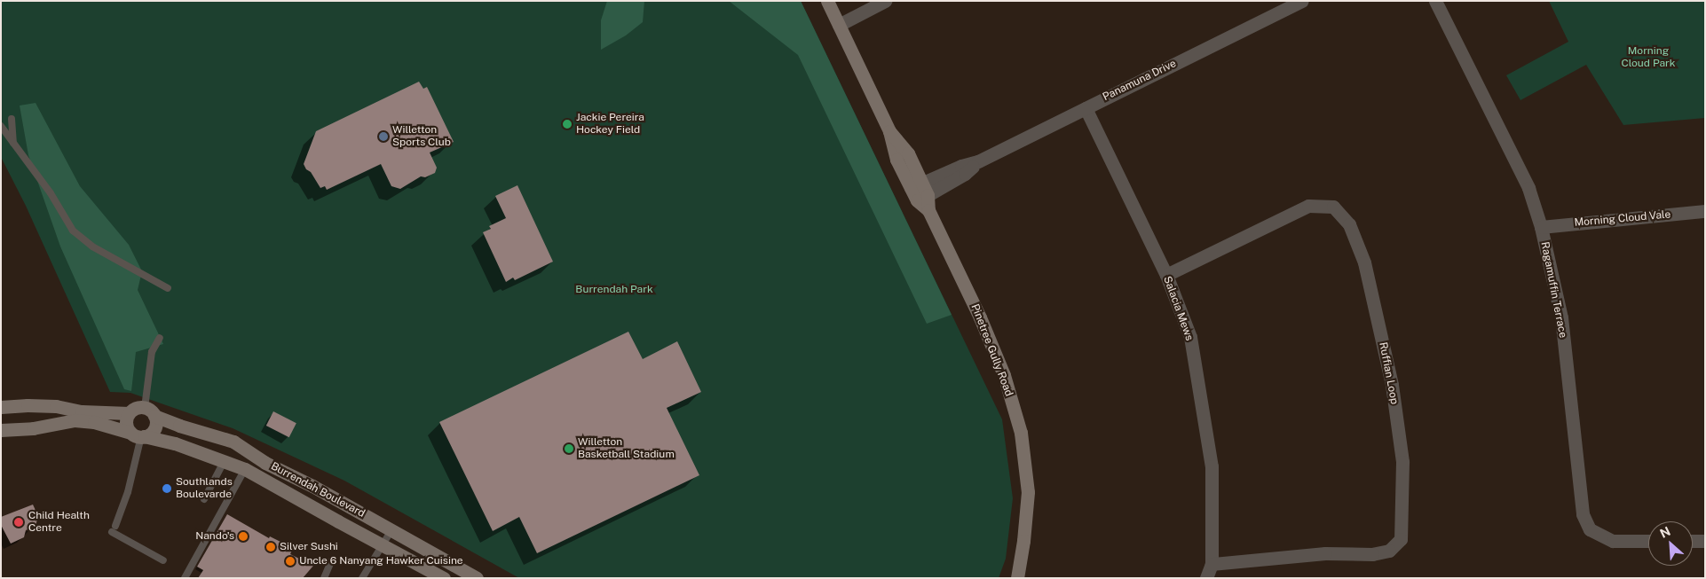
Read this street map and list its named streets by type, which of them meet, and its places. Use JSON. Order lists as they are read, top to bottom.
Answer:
{
  "streets": {
    "main road": ["Pinetree Gully Road", "Burrendah Boulevard"],
    "street": [
      "Panamuna Drive",
      "Morning Cloud Vale",
      "Ragamuffin Terrace",
      "Salacia Mews",
      "Ruffian Loop"
    ]
  },
  "crossings": [
    ["Panamuna Drive", "Salacia Mews"],
    ["Panamuna Drive", "Pinetree Gully Road"],
    ["Morning Cloud Vale", "Ragamuffin Terrace"],
    ["Salacia Mews", "Ruffian Loop"]
  ],
  "parks": ["Morning Cloud Park", "Burrendah Park"],
  "places": [
    "Jackie Pereira Hockey Field",
    "Willetton Sports Club",
    "Willetton Basketball Stadium",
    "Southlands Boulevarde",
    "Child Health Centre",
    "Nando's",
    "Silver Sushi",
    "Uncle 6 Nanyang Hawker Cuisine"
  ],
  "north": "top left"
}
